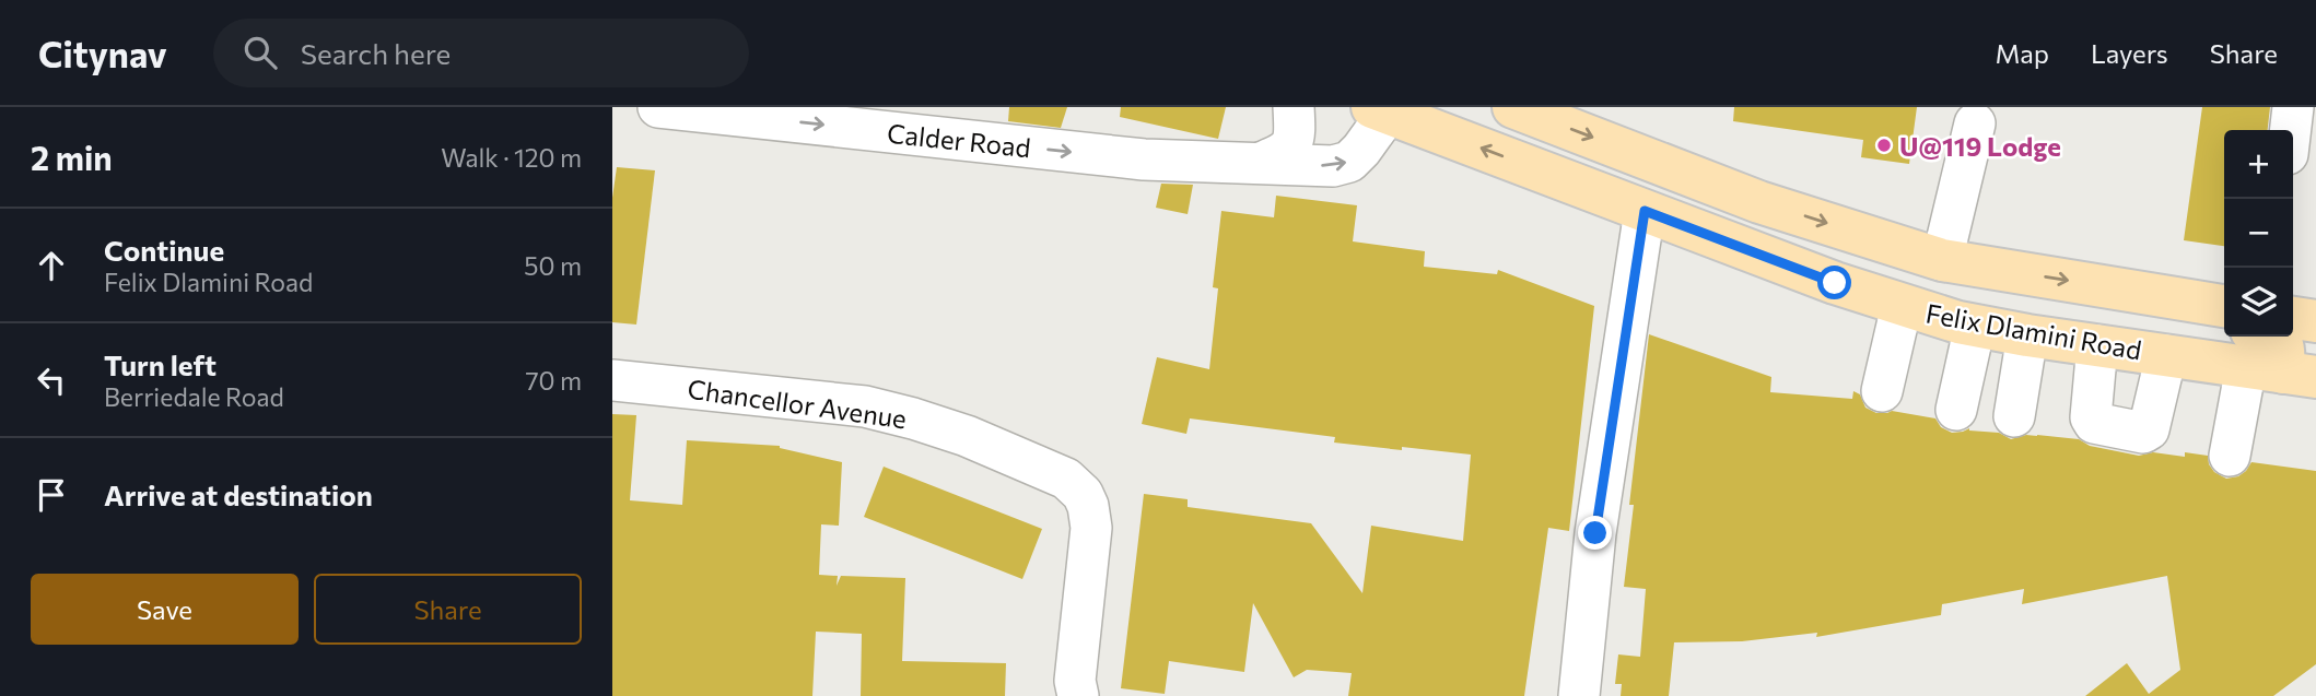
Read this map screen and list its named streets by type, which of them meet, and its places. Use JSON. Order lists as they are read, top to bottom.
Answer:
{
  "streets": {
    "main road": ["Felix Dlamini Road"],
    "street": ["Calder Road", "Chancellor Avenue"]
  },
  "crossings": [
    ["Calder Road", "Felix Dlamini Road"]
  ],
  "one_way": ["Calder Road"],
  "places": ["U@119 Lodge"],
  "page": {
    "header": "Citynav",
    "search": "Search here",
    "nav": ["Map", "Layers", "Share"],
    "heading": ["2 min", "Walk · 120 m"],
    "map_buttons": ["+", "−"],
    "list": [
      ["Continue", "Felix Dlamini Road", "50 m"],
      ["Turn left", "Berriedale Road", "70 m"],
      "Arrive at destination"
    ],
    "buttons": ["Save", "Share"]
  }
}
